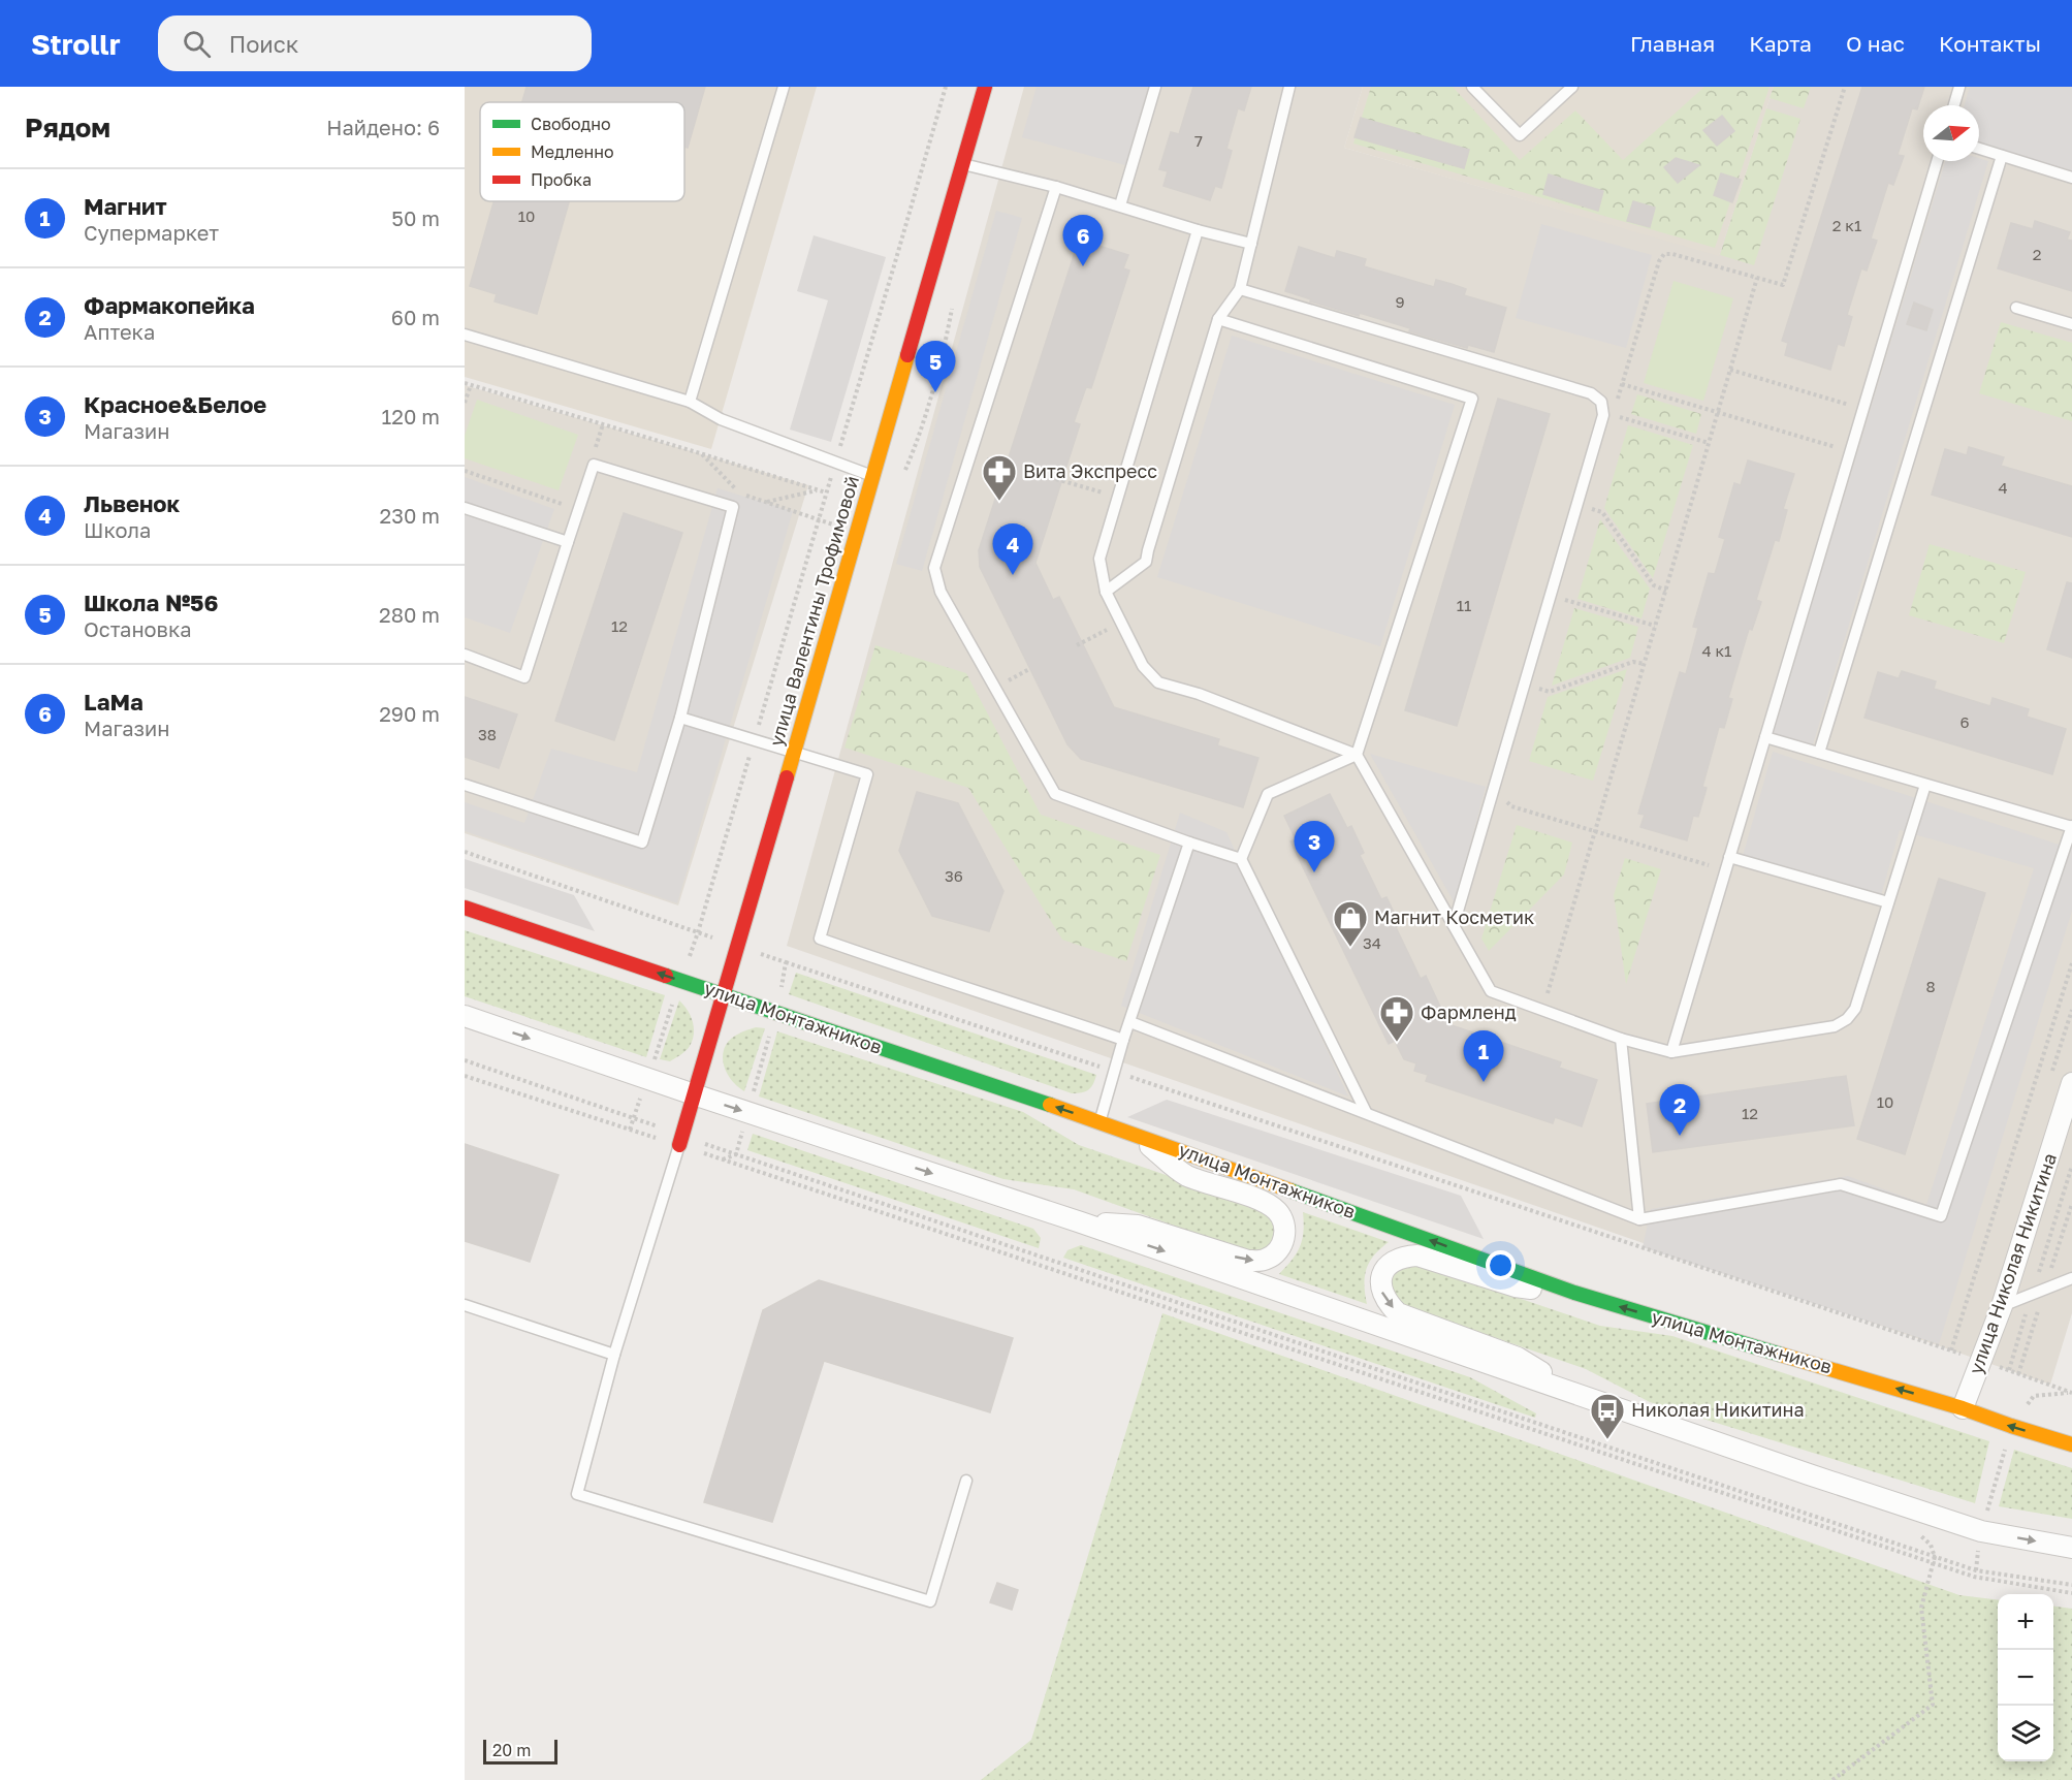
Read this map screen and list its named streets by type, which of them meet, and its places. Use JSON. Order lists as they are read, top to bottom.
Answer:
{
  "streets": {
    "street": ["улица Валентины Трофимовой", "улица Монтажников", "улица Николая Никитина"]
  },
  "crossings": [
    ["улица Валентины Трофимовой", "улица Монтажников"],
    ["улица Монтажников", "улица Николая Никитина"]
  ],
  "places": {
    "pharmacy": ["Вита Экспресс", "Фармленд"],
    "shop": ["Магнит Косметик"],
    "bus stop": ["Николая Никитина"]
  },
  "house_numbers": [
    "7",
    "10",
    "2 к1",
    "2",
    "9",
    "4",
    "11",
    "12",
    "4 к1",
    "6",
    "38",
    "36",
    "34",
    "8",
    "10",
    "12"
  ],
  "legend": ["Свободно", "Медленно", "Пробка"],
  "scale_bar": "20 m",
  "north": "right",
  "page": {
    "header": "Strollr",
    "search": "Поиск",
    "nav": [
      "Главная",
      "Карта",
      "О нас",
      "Контакты"
    ],
    "heading": ["Рядом", "Найдено: 6"],
    "list": [
      {
        "mark": "1",
        "name": "Магнит",
        "note": "Супермаркет",
        "value": "50 m"
      },
      {
        "mark": "2",
        "name": "Фармакопейка",
        "note": "Аптека",
        "value": "60 m"
      },
      {
        "mark": "3",
        "name": "Красное&Белое",
        "note": "Магазин",
        "value": "120 m"
      },
      {
        "mark": "4",
        "name": "Львенок",
        "note": "Школа",
        "value": "230 m"
      },
      {
        "mark": "5",
        "name": "Школа №56",
        "note": "Остановка",
        "value": "280 m"
      },
      {
        "mark": "6",
        "name": "LaMa",
        "note": "Магазин",
        "value": "290 m"
      }
    ],
    "pins": [
      "6",
      "5",
      "4",
      "3",
      "1",
      "2"
    ],
    "map_buttons": ["+", "−"],
    "scale": "20 m"
  }
}
